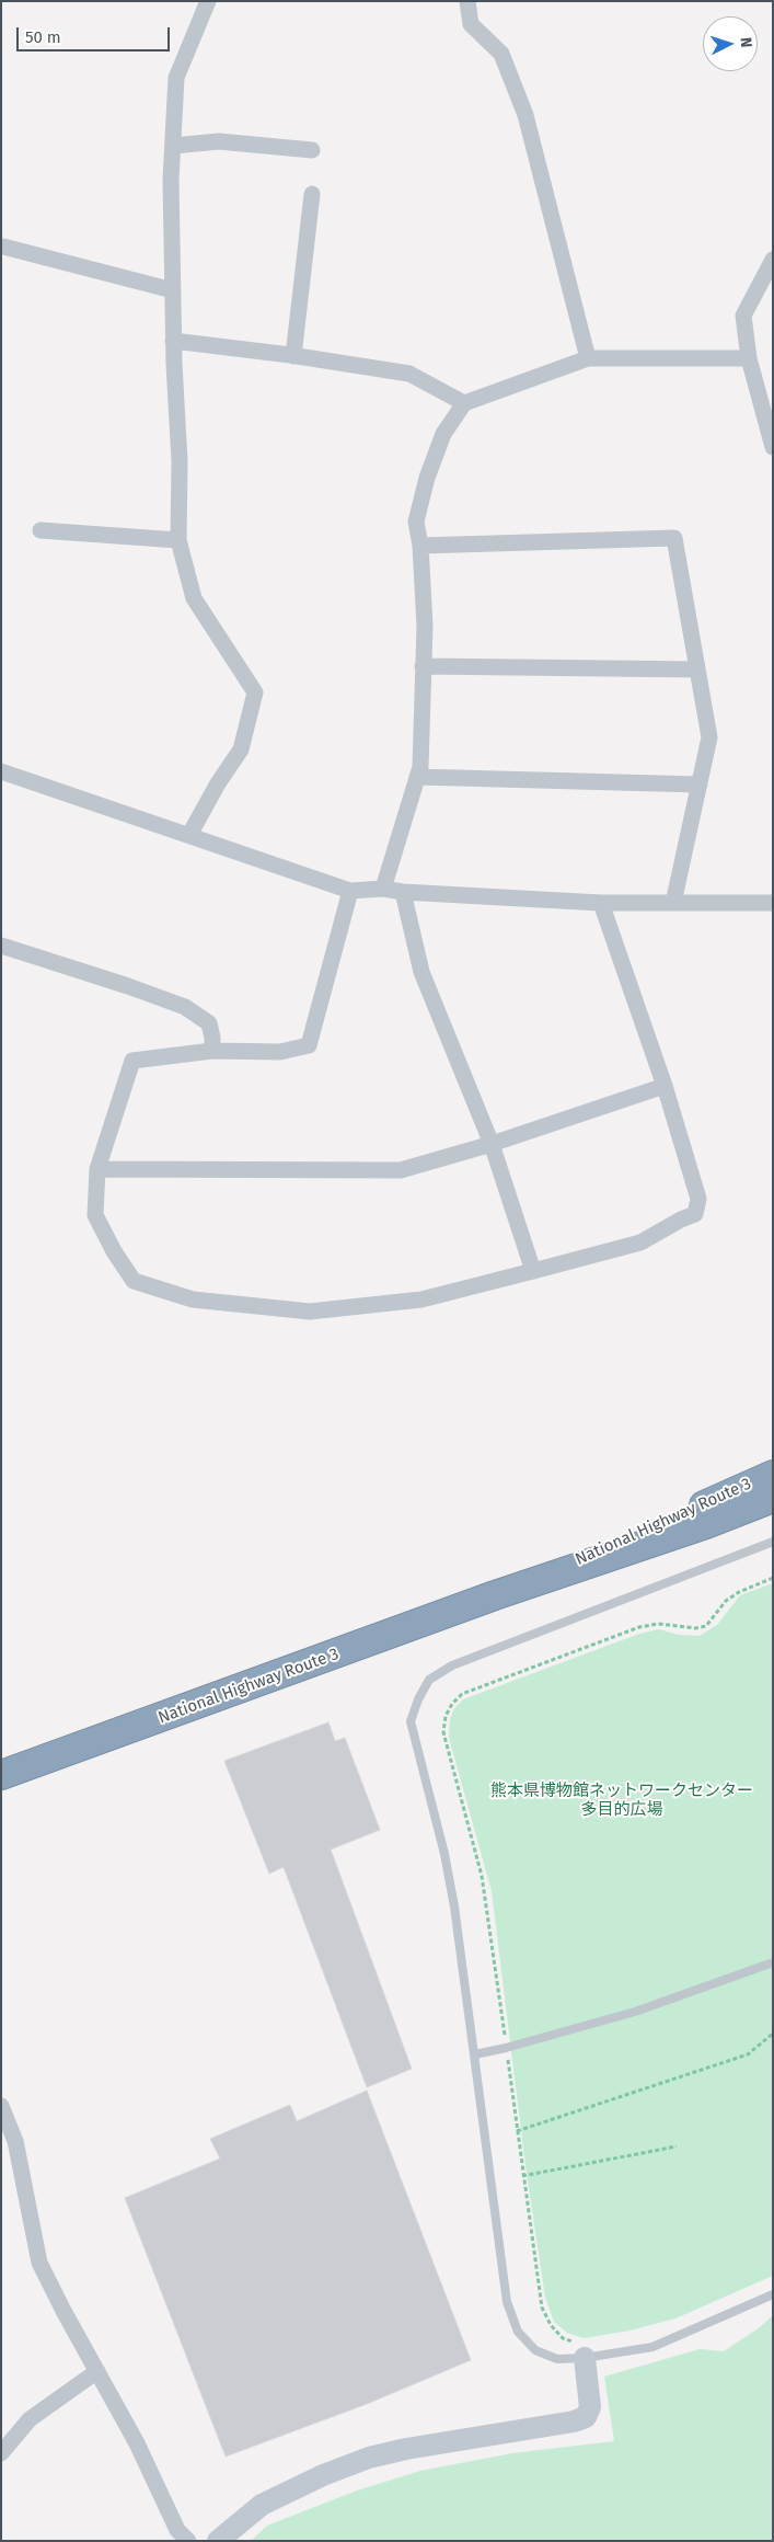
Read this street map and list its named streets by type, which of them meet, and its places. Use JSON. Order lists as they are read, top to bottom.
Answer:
{
  "streets": {
    "highway": ["National Highway Route 3"]
  },
  "parks": ["熊本県博物館ネットワークセンター 多目的広場"],
  "scale_bar": "50 m",
  "north": "right"
}
